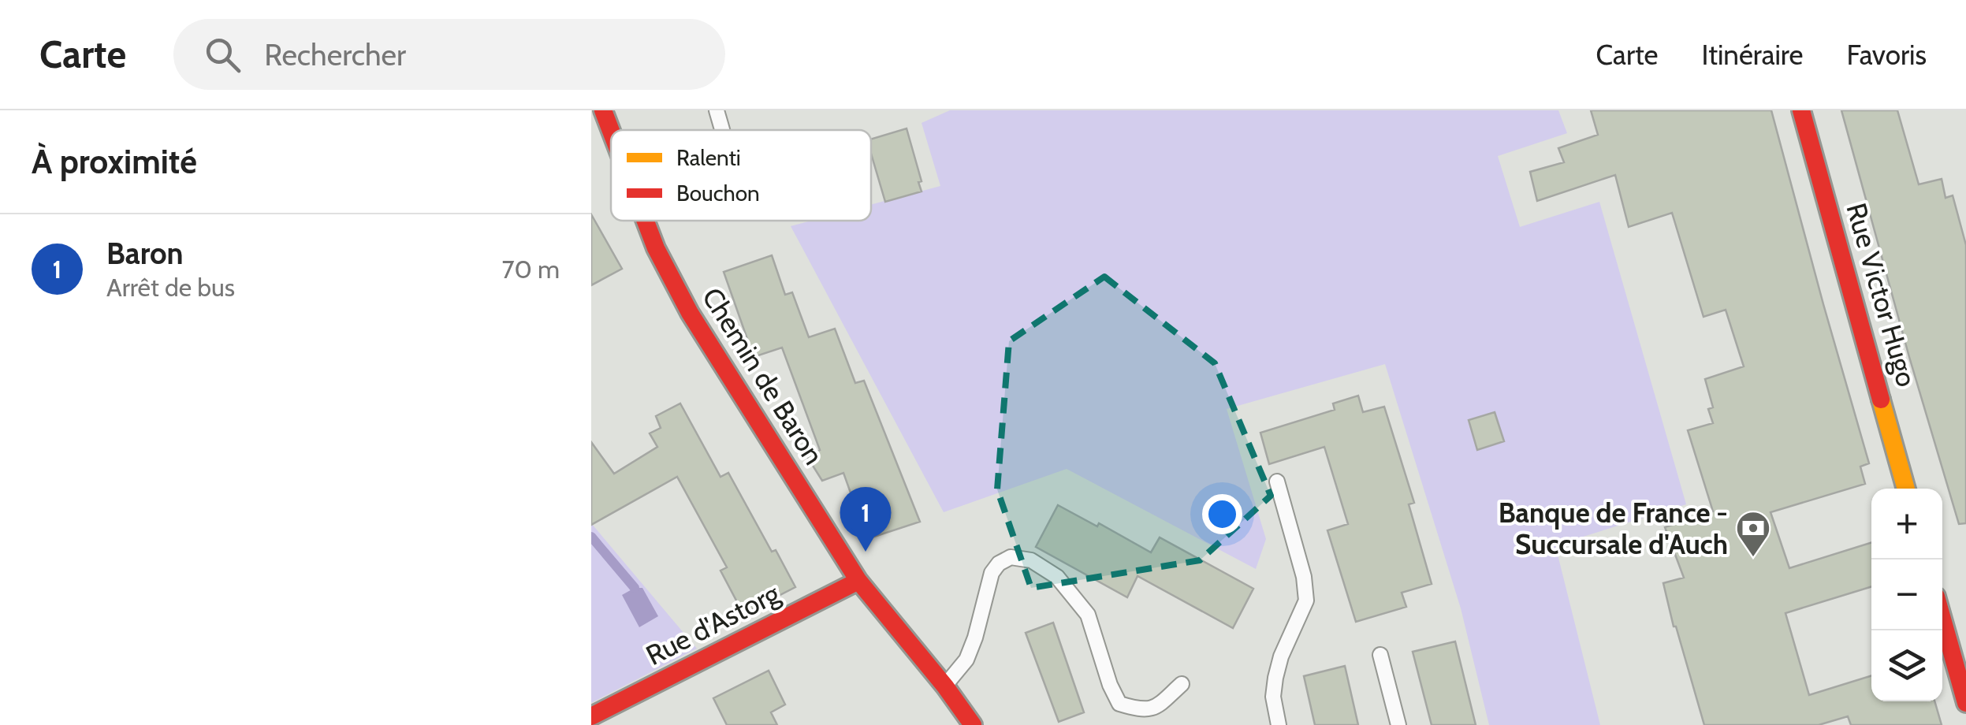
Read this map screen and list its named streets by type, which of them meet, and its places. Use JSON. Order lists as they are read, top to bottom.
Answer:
{
  "streets": {
    "street": ["Rue Victor Hugo", "Chemin de Baron", "Rue d'Astorg"]
  },
  "crossings": [
    ["Chemin de Baron", "Rue d'Astorg"]
  ],
  "places": {
    "bank": ["Banque de France - Succursale d'Auch"]
  },
  "legend": ["Ralenti", "Bouchon"],
  "page": {
    "header": "Carte",
    "search": "Rechercher",
    "nav": ["Carte", "Itinéraire", "Favoris"],
    "heading": "À proximité",
    "list": [
      {
        "mark": "1",
        "name": "Baron",
        "note": "Arrêt de bus",
        "value": "70 m"
      }
    ],
    "pins": "1",
    "map_buttons": ["+", "−"]
  }
}
